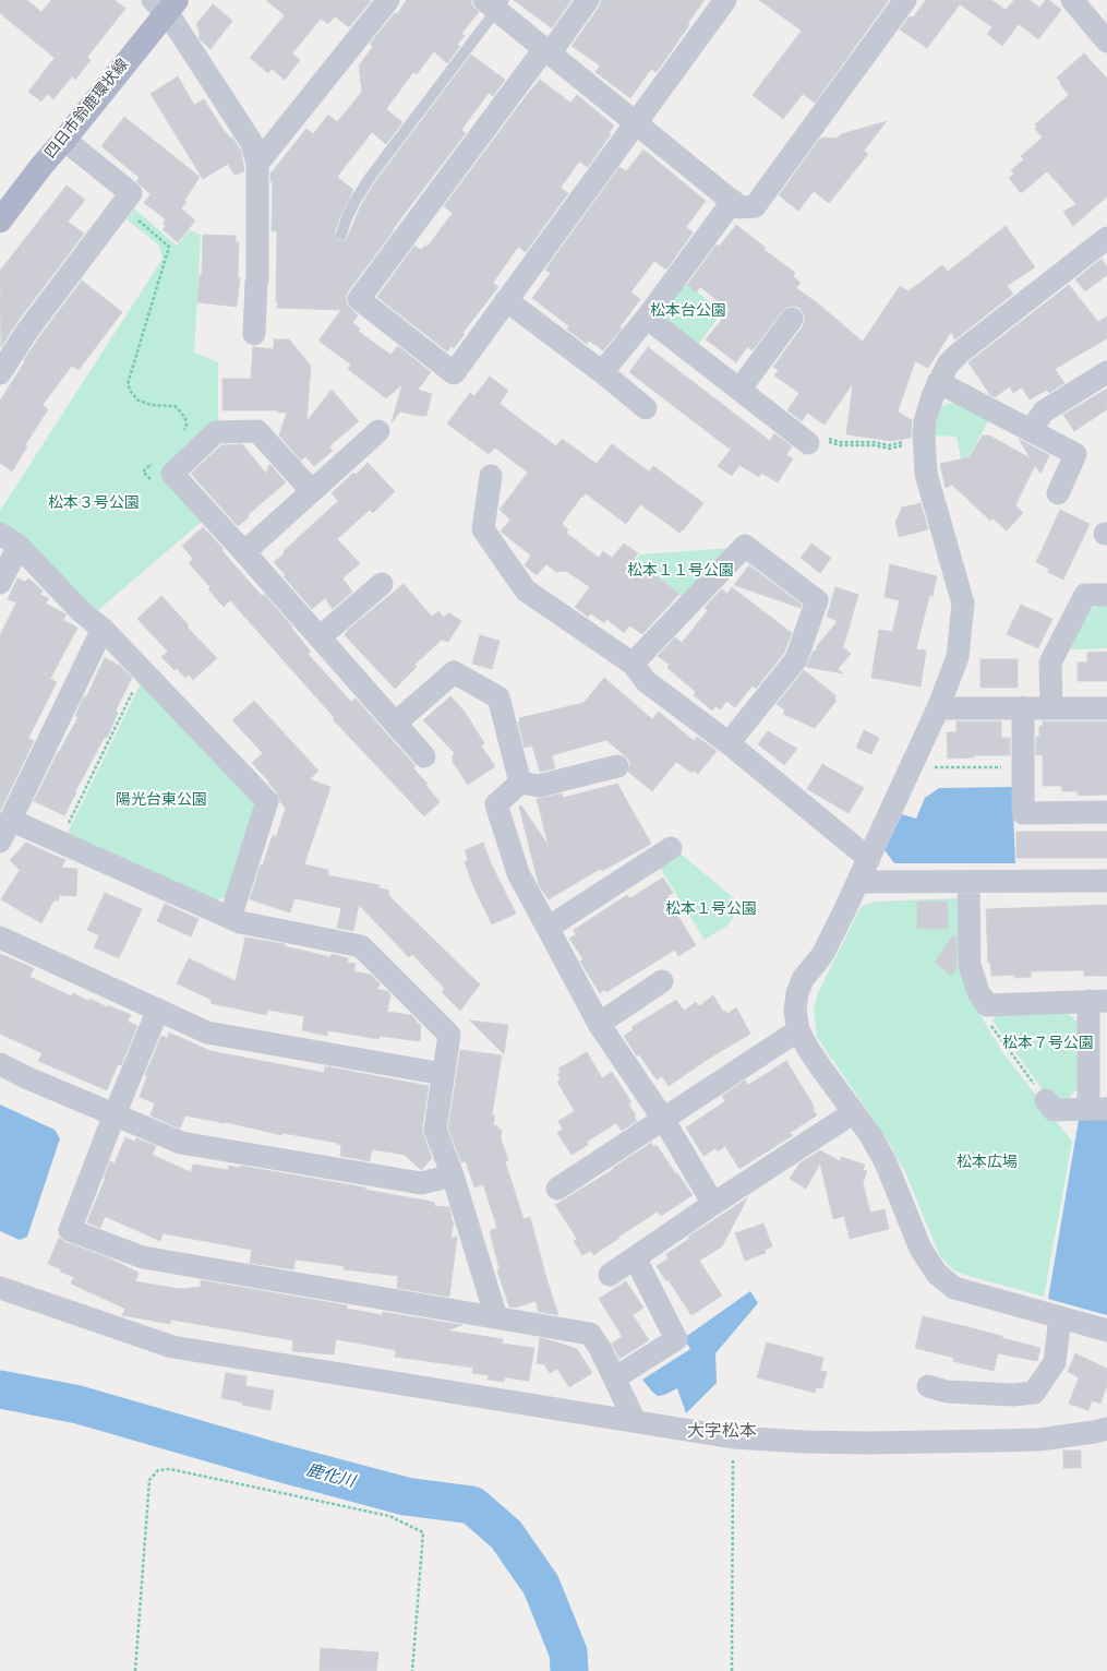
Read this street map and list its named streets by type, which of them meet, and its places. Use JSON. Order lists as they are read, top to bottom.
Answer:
{
  "streets": {
    "main road": ["四日市鈴鹿環状線"]
  },
  "districts": ["大字松本"],
  "water": ["鹿化川"],
  "parks": [
    "松本台公園",
    "松本３号公園",
    "松本１１号公園",
    "陽光台東公園",
    "松本１号公園",
    "松本７号公園",
    "松本広場"
  ]
}
